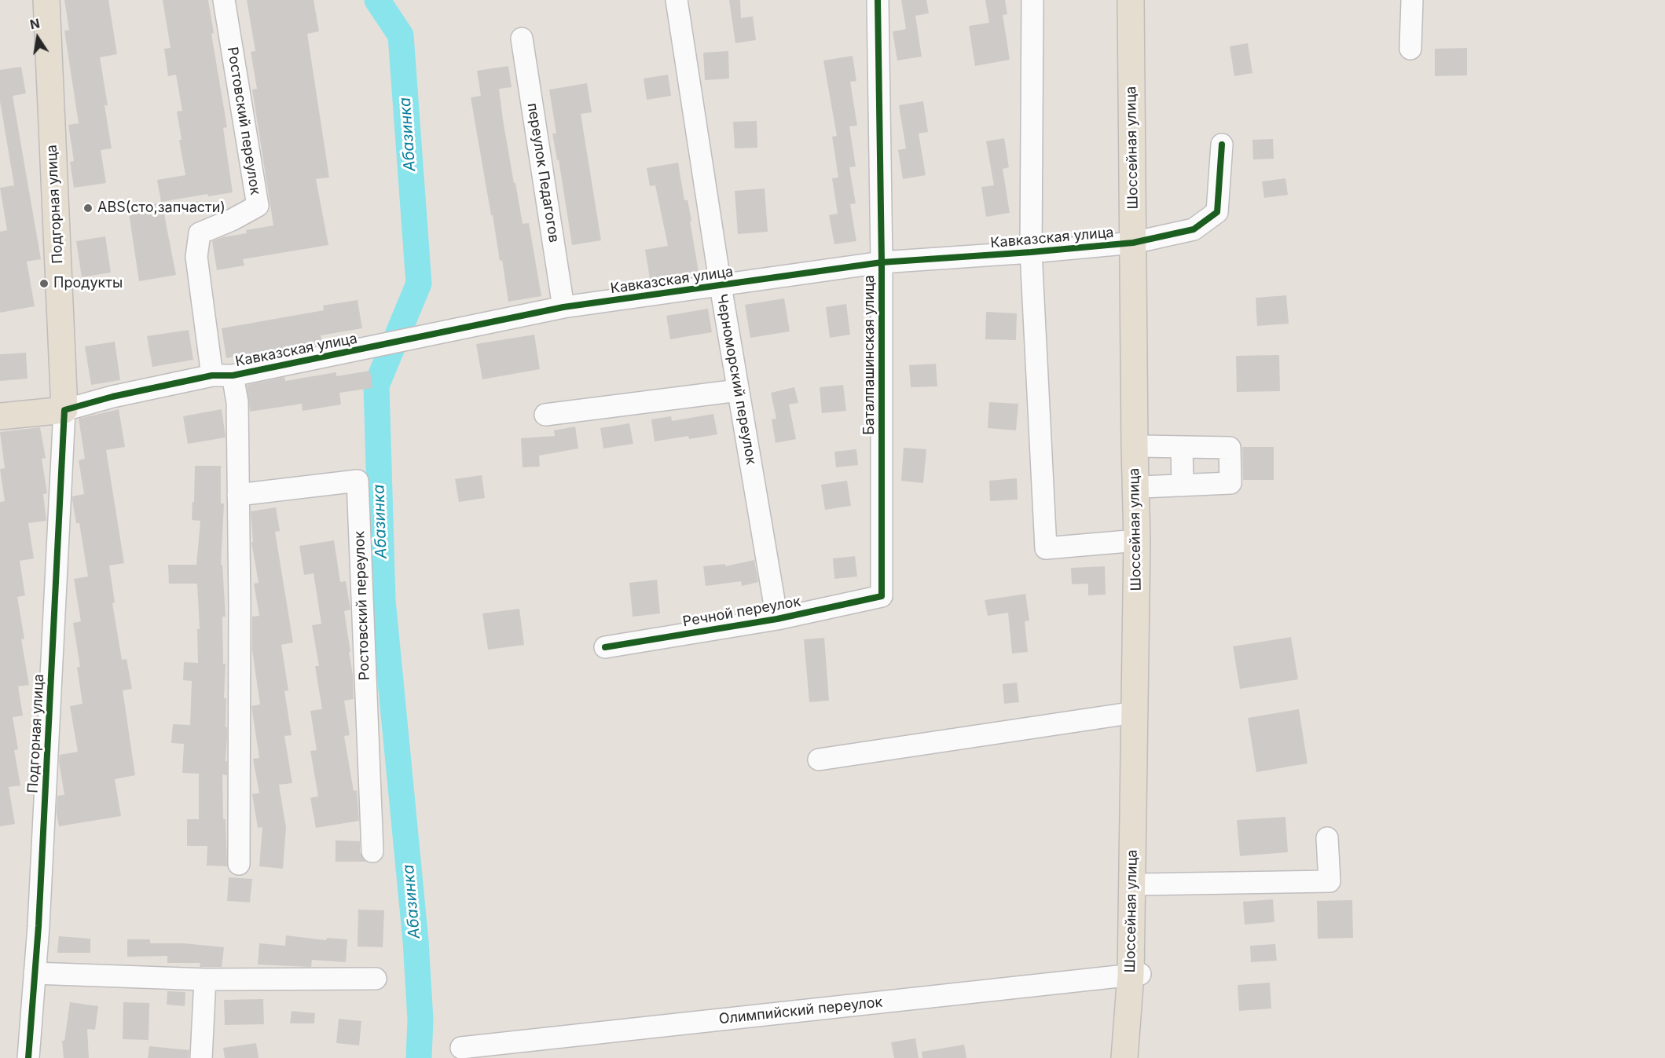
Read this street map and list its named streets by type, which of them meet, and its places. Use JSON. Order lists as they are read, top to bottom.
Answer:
{
  "streets": {
    "main road": ["Шоссейная улица", "Подгорная улица", "Кавказская улица"],
    "street": [
      "Ростовский переулок",
      "переулок Педагогов",
      "Баталпашинская улица",
      "Черноморский переулок",
      "Речной переулок",
      "Олимпийский переулок"
    ]
  },
  "crossings": [
    ["Ростовский переулок", "Кавказская улица"],
    ["Шоссейная улица", "Кавказская улица"],
    ["Шоссейная улица", "Олимпийский переулок"],
    ["переулок Педагогов", "Кавказская улица"],
    ["Подгорная улица", "Кавказская улица"],
    ["Кавказская улица", "Баталпашинская улица"],
    ["Кавказская улица", "Черноморский переулок"],
    ["Баталпашинская улица", "Речной переулок"],
    ["Черноморский переулок", "Речной переулок"]
  ],
  "water": ["Абазинка"],
  "places": ["ABS(сто,запчасти)", "Продукты"],
  "north": "top"
}
